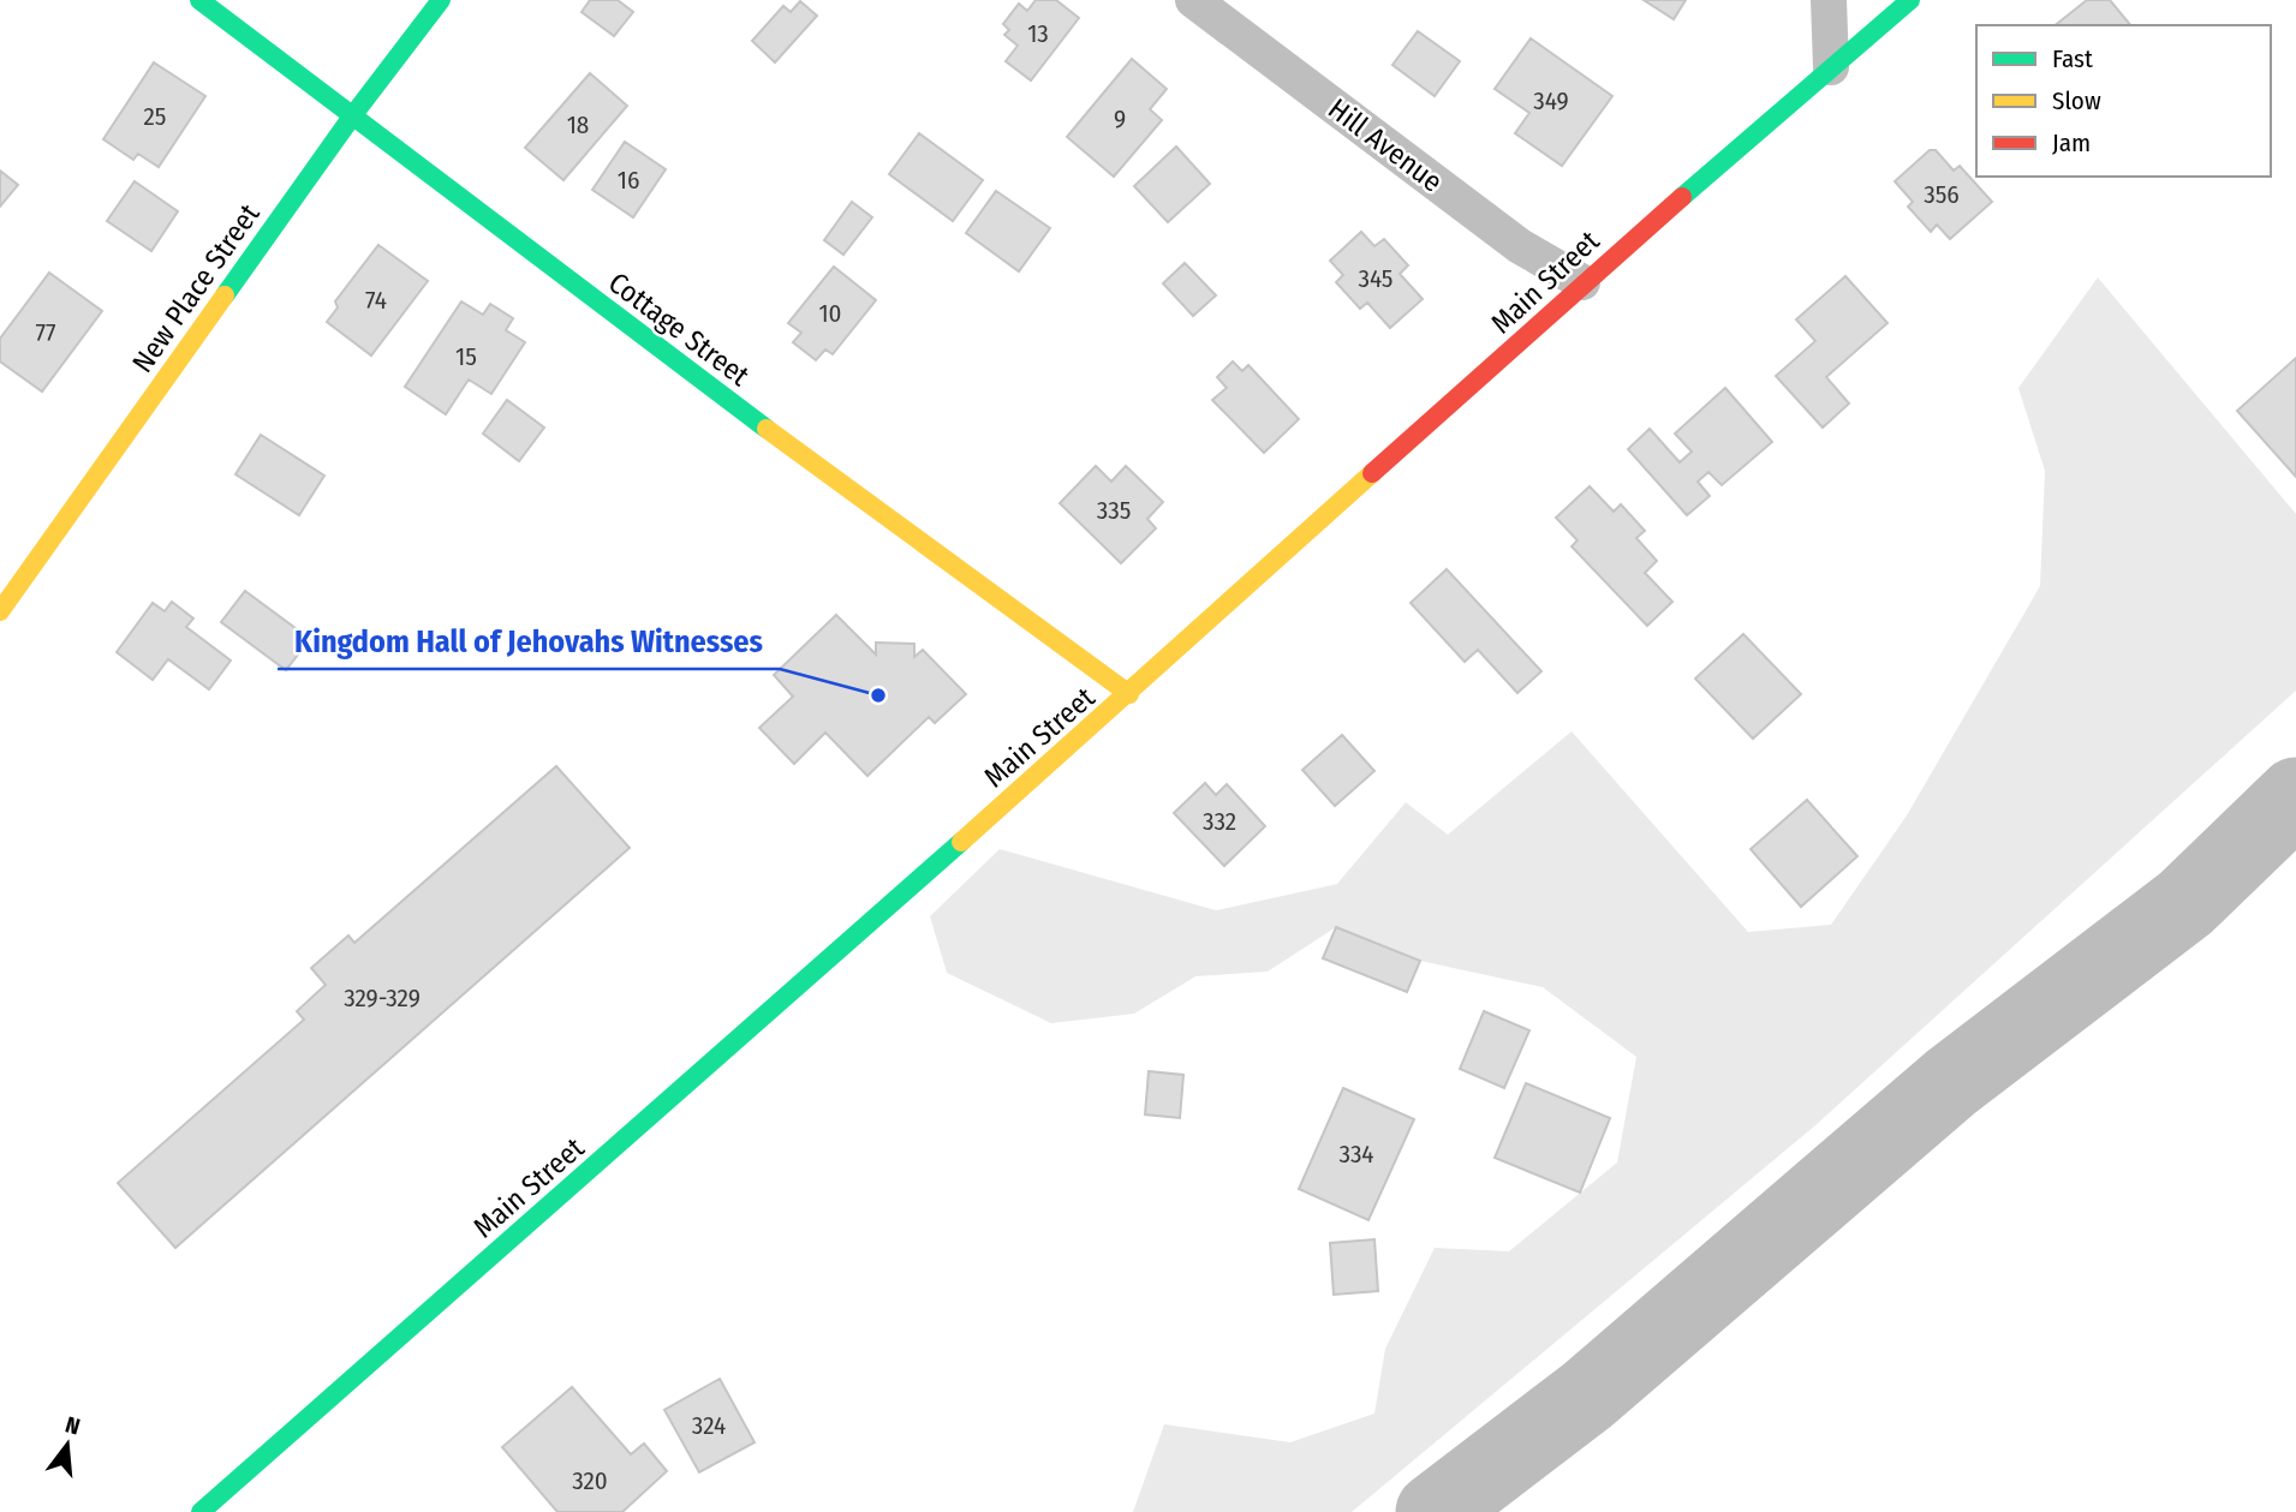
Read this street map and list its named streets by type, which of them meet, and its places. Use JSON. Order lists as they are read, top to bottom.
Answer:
{
  "streets": {
    "main road": ["Main Street", "New Place Street", "Cottage Street"],
    "street": ["Hill Avenue"]
  },
  "crossings": [
    ["Hill Avenue", "Main Street"],
    ["Main Street", "Cottage Street"],
    ["New Place Street", "Cottage Street"]
  ],
  "places": ["Kingdom Hall of Jehovahs Witnesses"],
  "house_numbers": [
    "13",
    "349",
    "25",
    "9",
    "18",
    "16",
    "356",
    "345",
    "74",
    "10",
    "77",
    "15",
    "335",
    "332",
    "329-329",
    "334",
    "324",
    "320"
  ],
  "legend": ["Fast", "Slow", "Jam"],
  "north": "top"
}
